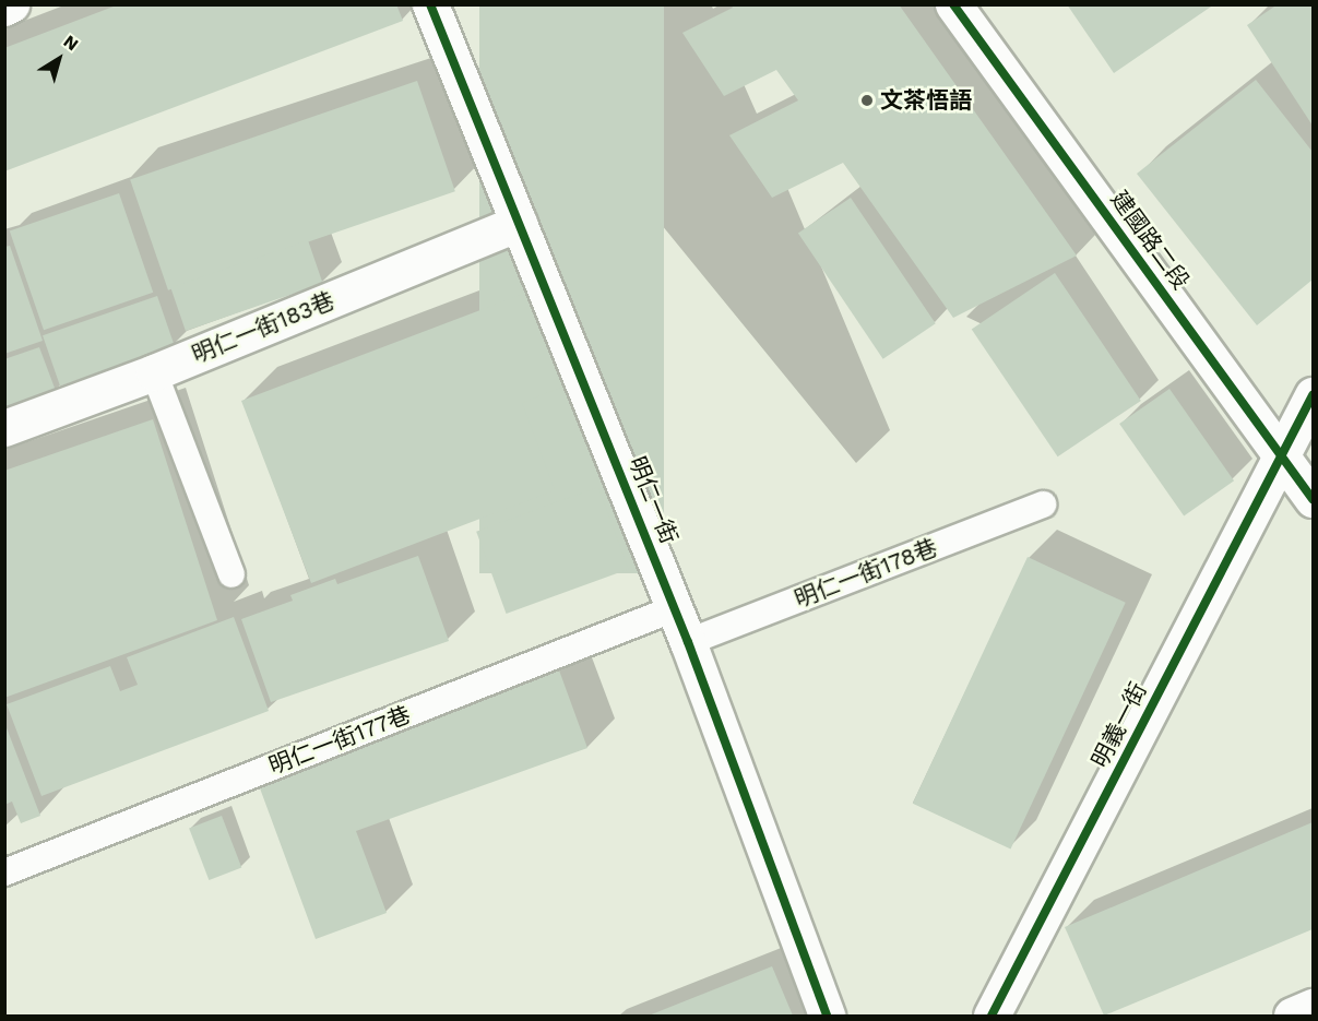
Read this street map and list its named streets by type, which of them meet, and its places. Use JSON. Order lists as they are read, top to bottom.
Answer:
{
  "streets": {
    "street": [
      "建國路二段",
      "明仁一街183巷",
      "明仁一街",
      "明義一街"
    ],
    "lane": ["明仁一街178巷", "明仁一街177巷"]
  },
  "crossings": [
    ["建國路二段", "明義一街"],
    ["明仁一街183巷", "明仁一街"],
    ["明仁一街", "明仁一街178巷"],
    ["明仁一街", "明仁一街177巷"]
  ],
  "places": ["文茶悟語"],
  "north": "top right"
}
